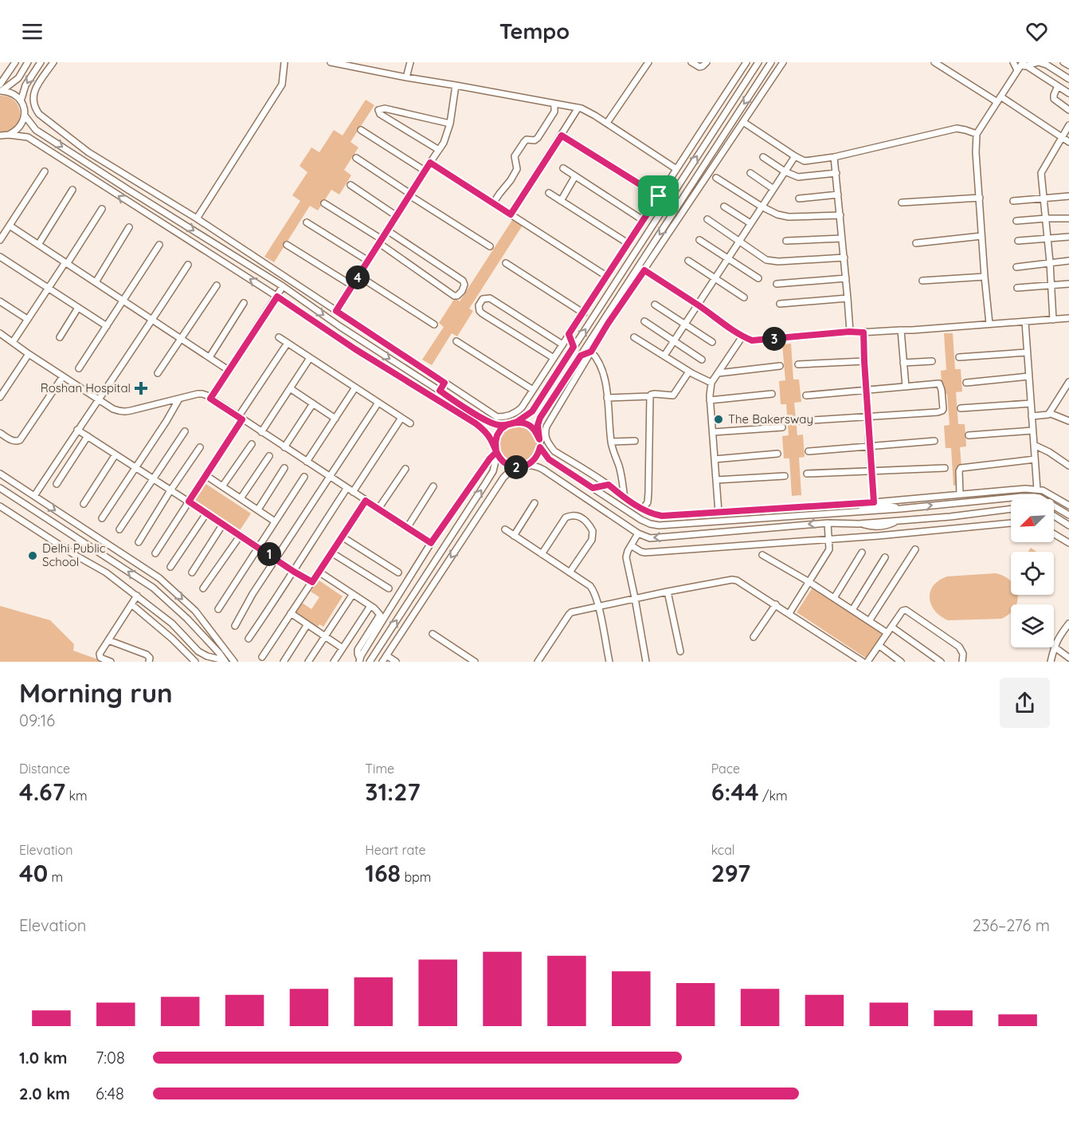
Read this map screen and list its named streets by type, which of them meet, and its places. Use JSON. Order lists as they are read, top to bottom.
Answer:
{
  "places": {
    "health": ["Roshan Hospital"],
    "other": ["The Bakersway", "Delhi Public School"]
  },
  "north": "bottom left",
  "page": {
    "header": "Tempo",
    "pins": [
      "4",
      "3",
      "2",
      "1"
    ],
    "heading": ["Morning run", "09:16"],
    "stats": [
      ["Distance", "4.67 km"],
      ["Time", "31:27"],
      ["Pace", "6:44 /km"],
      ["Elevation", "40 m"],
      ["Heart rate", "168 bpm"],
      ["kcal", "297"]
    ],
    "chart": ["Elevation", "236–276 m"],
    "list": [
      {
        "name": "1.0 km",
        "note": "7:08"
      },
      {
        "name": "2.0 km",
        "note": "6:48"
      }
    ]
  }
}
